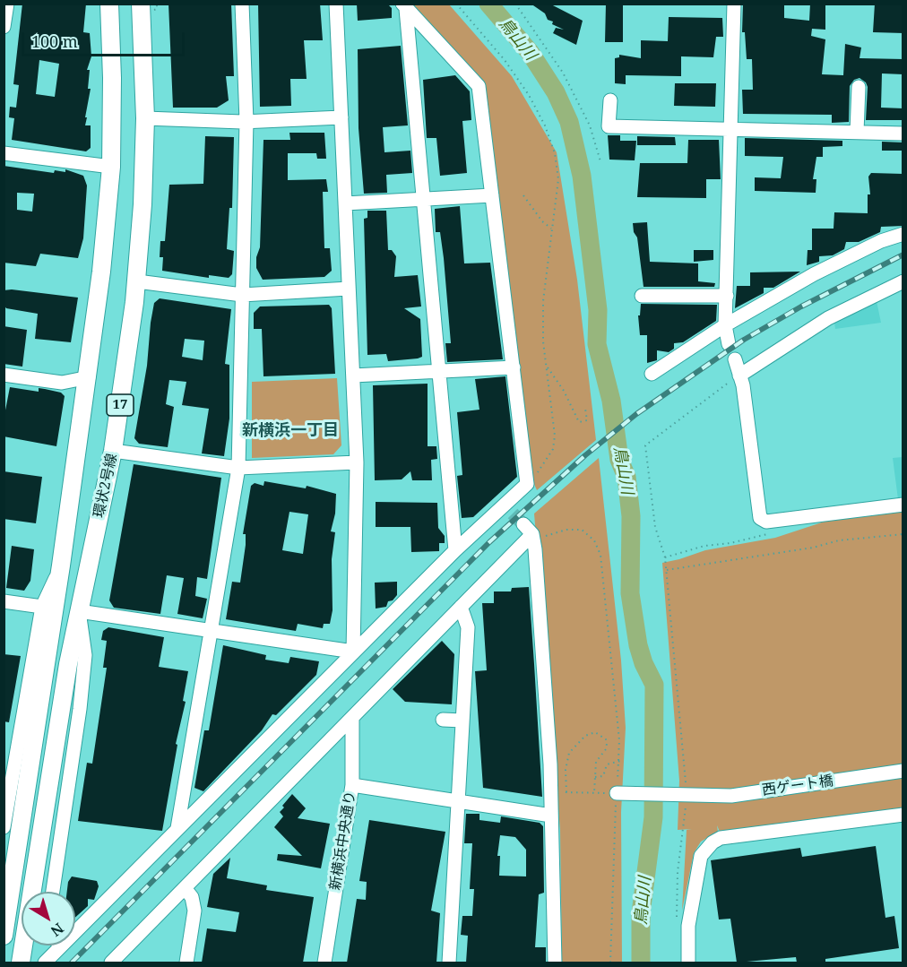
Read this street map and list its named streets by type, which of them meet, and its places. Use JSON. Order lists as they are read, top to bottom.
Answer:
{
  "streets": {
    "main road": ["17", "環状2号線"],
    "street": ["西ゲート橋", "新横浜中央通り"]
  },
  "districts": ["新横浜一丁目"],
  "water": ["鳥山川"],
  "scale_bar": "100 m",
  "north": "bottom right"
}
